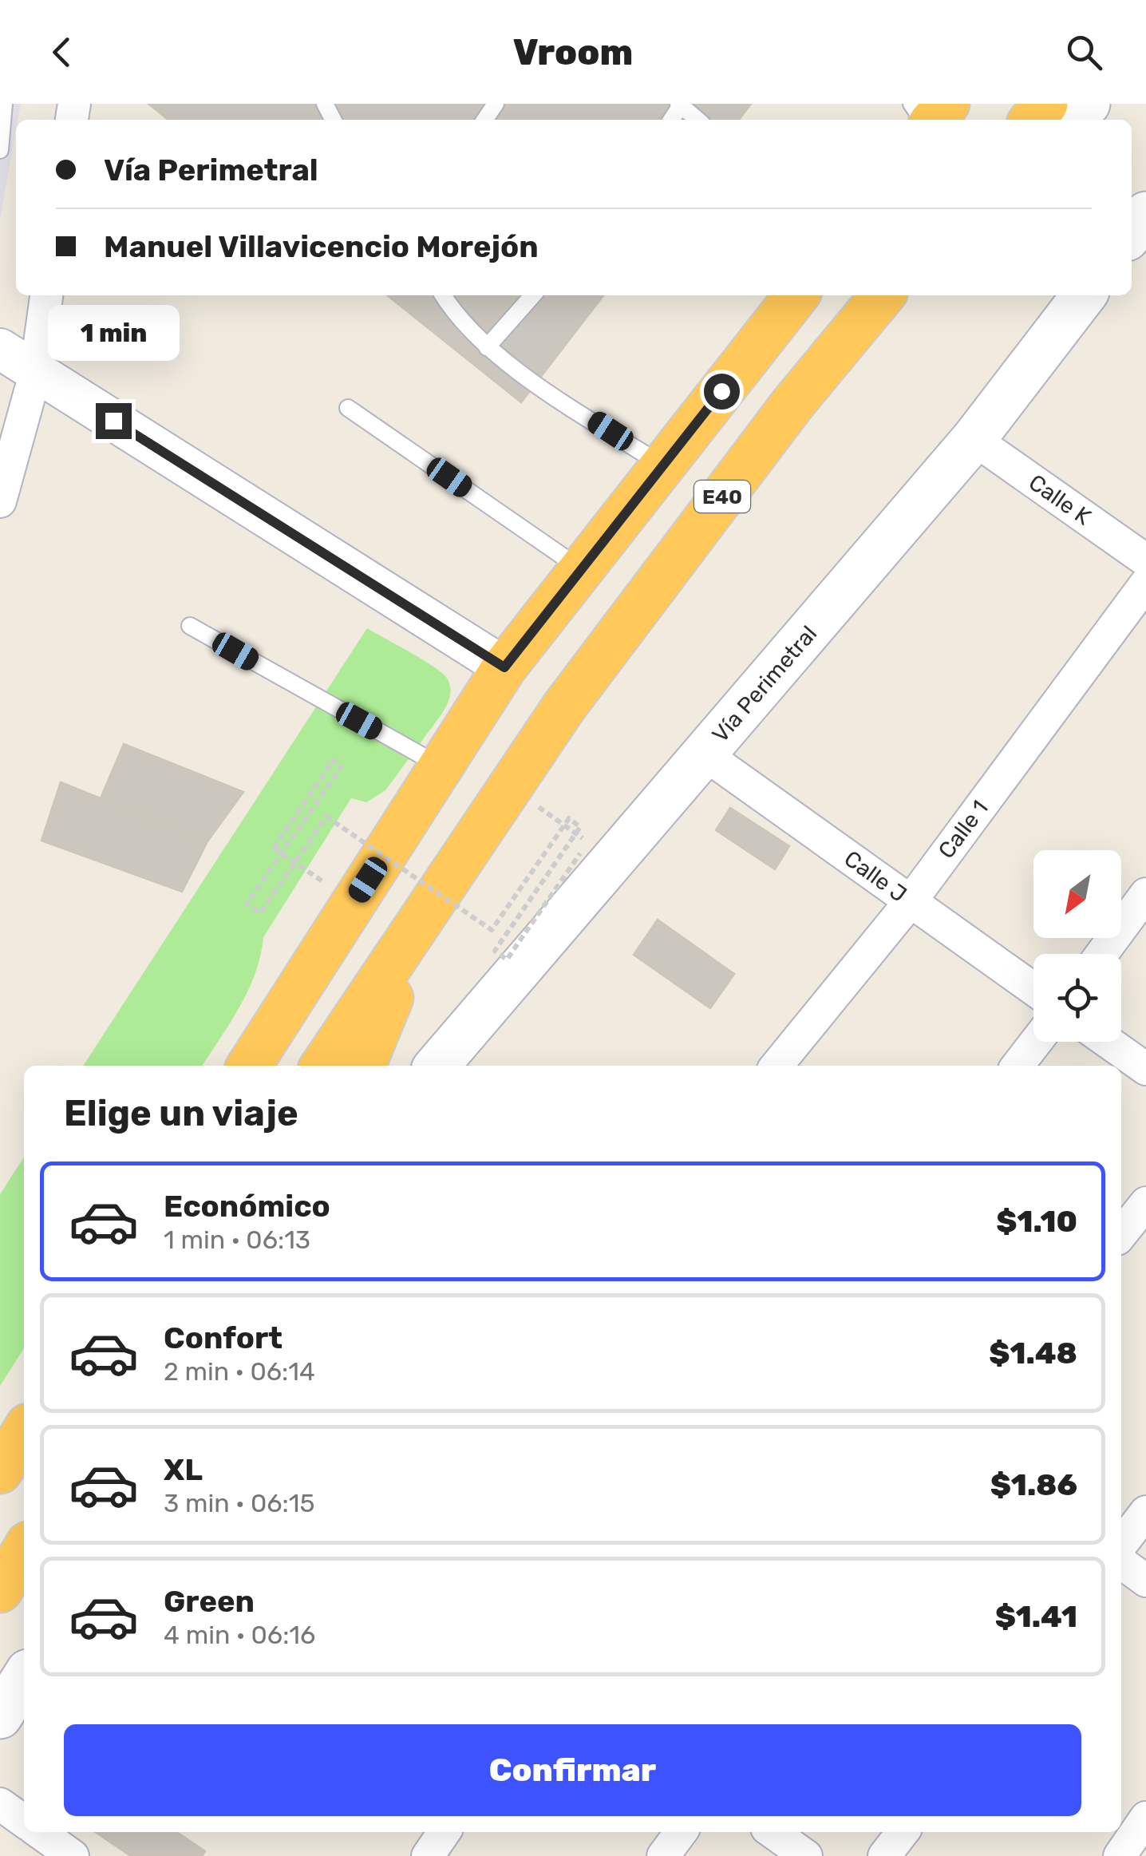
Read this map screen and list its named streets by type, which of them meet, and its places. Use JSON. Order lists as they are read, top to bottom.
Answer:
{
  "streets": {
    "highway": ["E40"],
    "main road": ["Vía Perimetral"],
    "street": ["Calle K", "Calle 1", "Calle J"]
  },
  "crossings": [
    ["Calle K", "Vía Perimetral"],
    ["Vía Perimetral", "Calle J"],
    ["Calle 1", "Calle J"]
  ],
  "north": "bottom left",
  "page": {
    "header": "Vroom",
    "banner": ["Vía Perimetral", "Manuel Villavicencio Morejón"],
    "bubble": "1 min",
    "heading": "Elige un viaje",
    "list": [
      {
        "name": "Económico",
        "note": "1 min · 06:13",
        "value": "$1.10"
      },
      {
        "name": "Confort",
        "note": "2 min · 06:14",
        "value": "$1.48"
      },
      {
        "name": "XL",
        "note": "3 min · 06:15",
        "value": "$1.86"
      },
      {
        "name": "Green",
        "note": "4 min · 06:16",
        "value": "$1.41"
      }
    ],
    "buttons": "Confirmar"
  }
}
